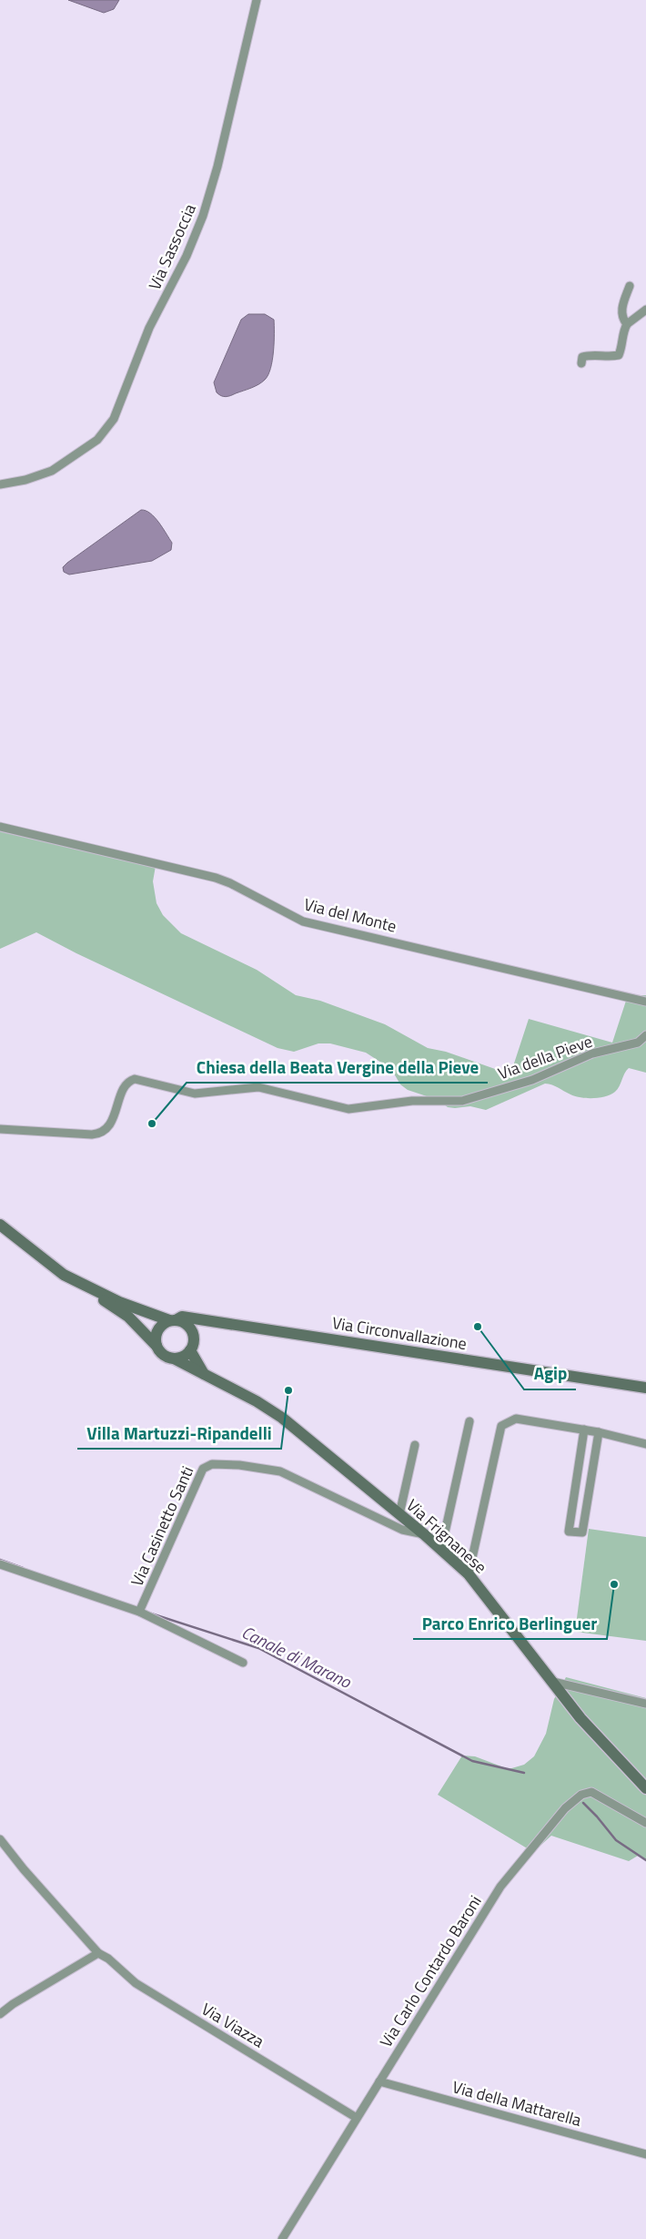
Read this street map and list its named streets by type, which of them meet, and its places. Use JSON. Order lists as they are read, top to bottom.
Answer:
{
  "streets": {
    "main road": ["Via Circonvallazione", "Via Frignanese"],
    "street": [
      "Via Sassoccia",
      "Via del Monte",
      "Via della Pieve",
      "Via Casinetto Santi",
      "Via Carlo Contardo Baroni",
      "Via Viazza",
      "Via della Mattarella"
    ]
  },
  "crossings": [
    ["Via Circonvallazione", "Via Frignanese"],
    ["Via Casinetto Santi", "Via Frignanese"],
    ["Via Carlo Contardo Baroni", "Via Viazza"],
    ["Via Carlo Contardo Baroni", "Via della Mattarella"]
  ],
  "water": ["Canale di Marano"],
  "places": [
    "Chiesa della Beata Vergine della Pieve",
    "Agip",
    "Villa Martuzzi-Ripandelli",
    "Parco Enrico Berlinguer"
  ]
}
